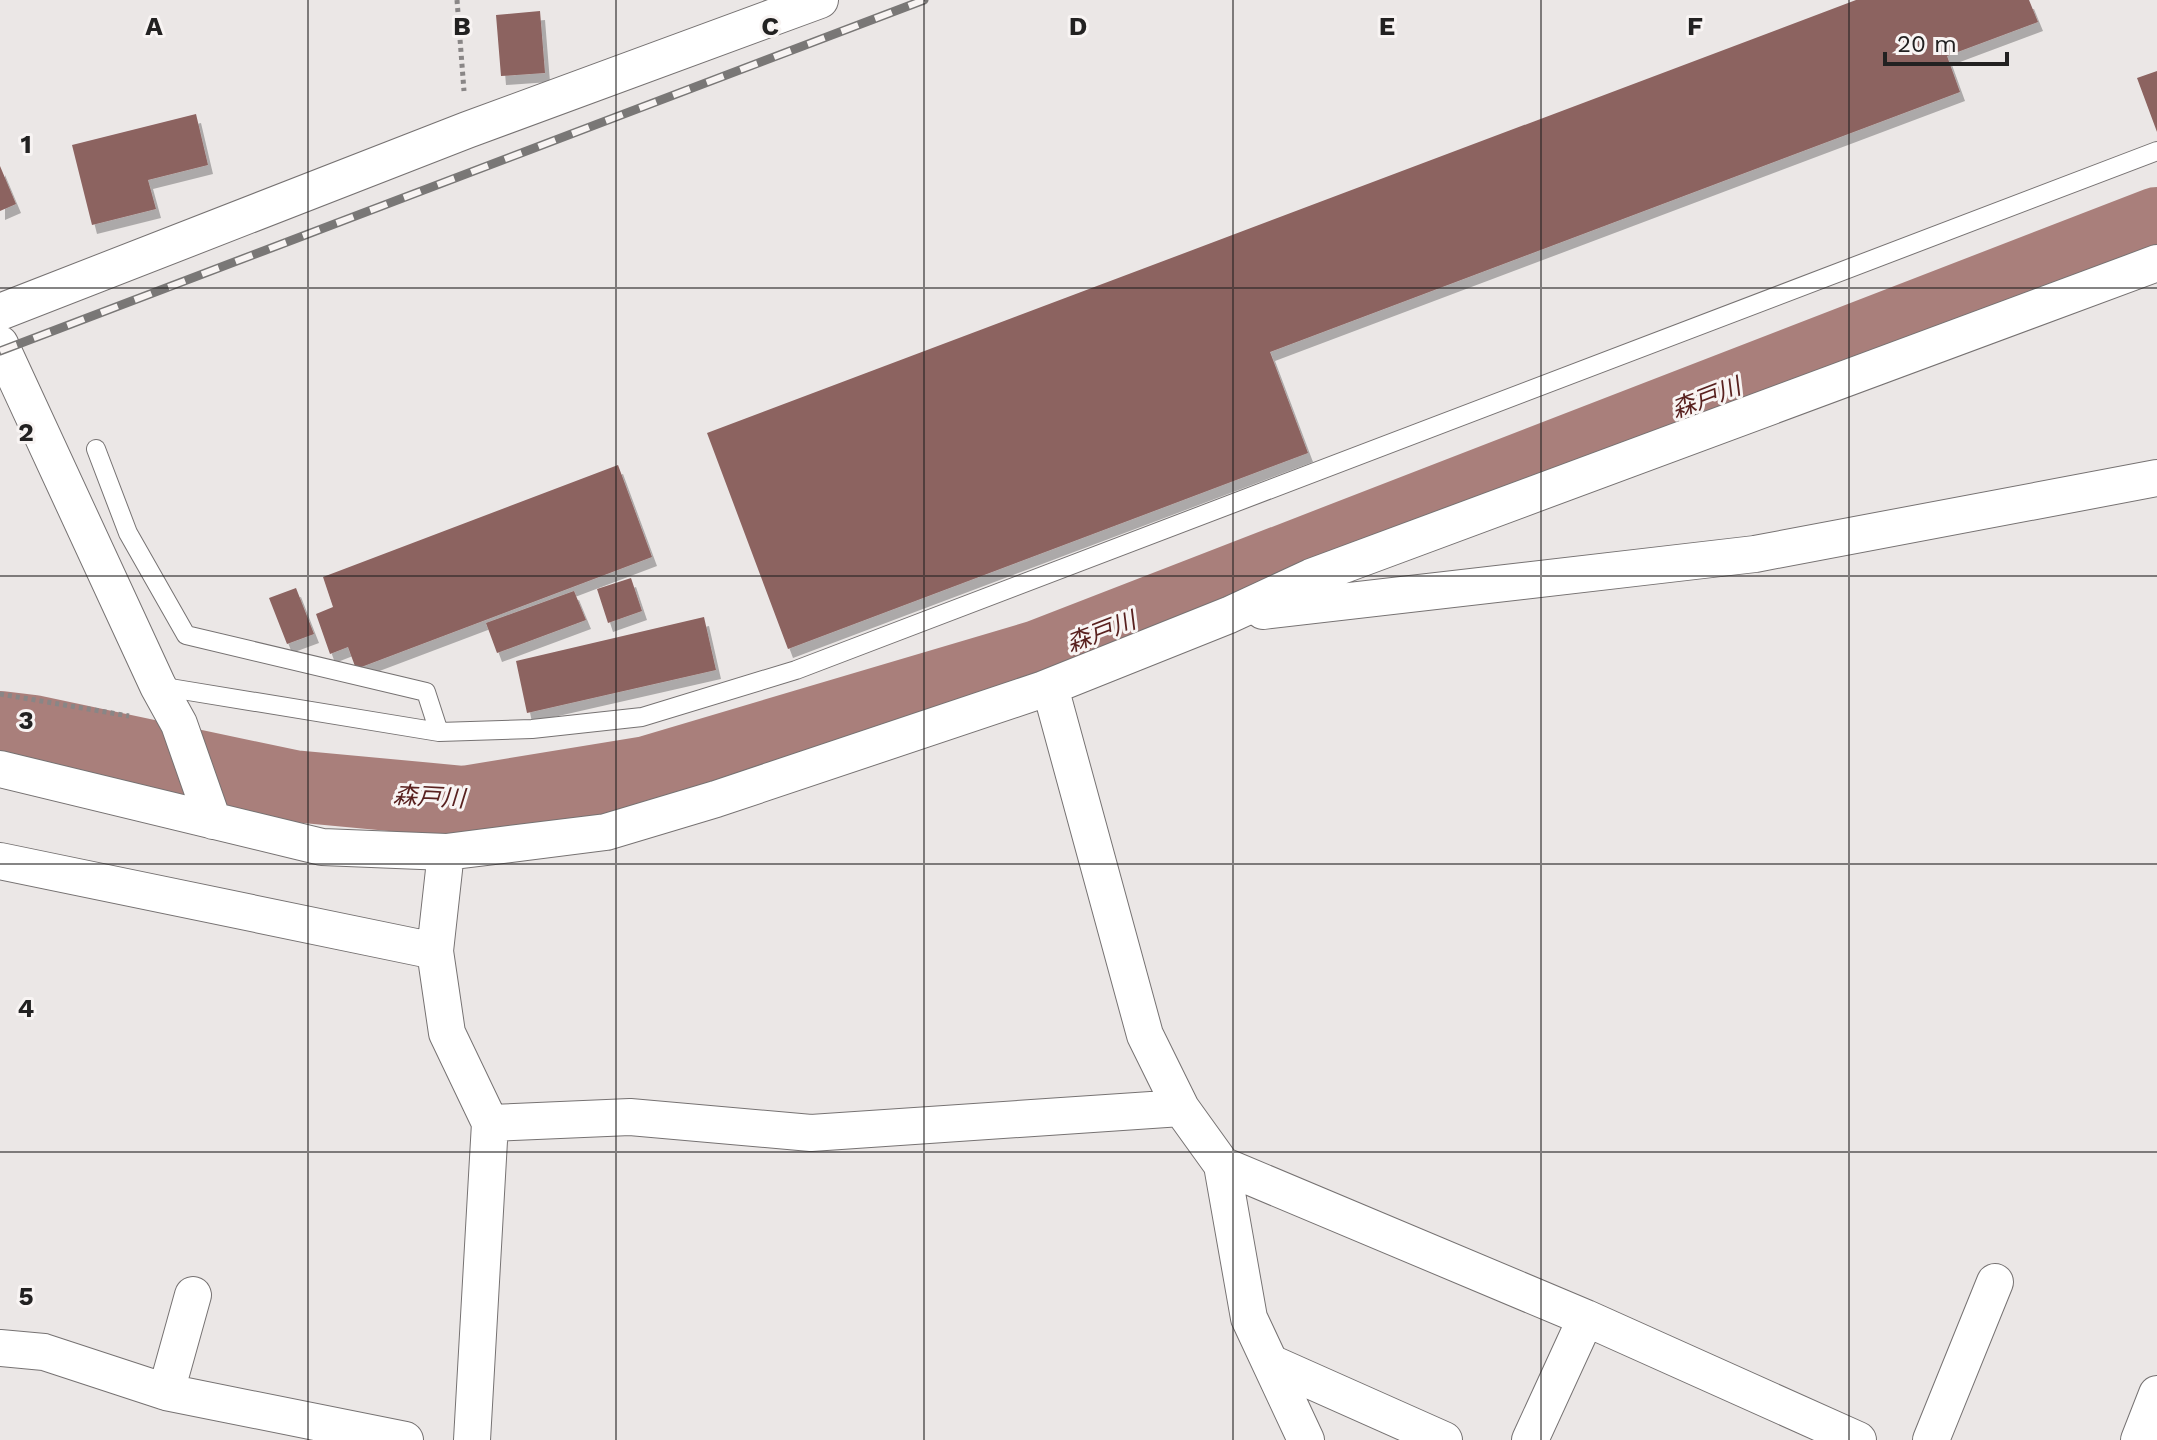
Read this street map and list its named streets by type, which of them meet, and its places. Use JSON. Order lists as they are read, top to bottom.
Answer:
{
  "water": ["森戸川"],
  "scale_bar": "20 m",
  "grid": {
    "columns": [
      "A",
      "B",
      "C",
      "D",
      "E",
      "F"
    ],
    "rows": [
      "1",
      "2",
      "3",
      "4",
      "5"
    ]
  }
}
